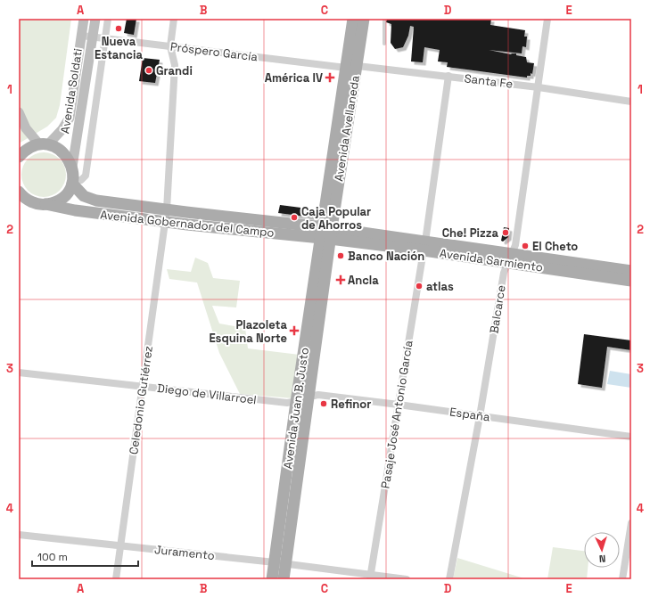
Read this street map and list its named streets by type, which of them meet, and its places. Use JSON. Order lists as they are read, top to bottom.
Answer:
{
  "streets": {
    "main road": [
      "Avenida Soldati",
      "Avenida Avellaneda",
      "Avenida Gobernador del Campo",
      "Avenida Sarmiento",
      "Avenida Juan B. Justo"
    ],
    "street": [
      "Próspero García",
      "Santa Fe",
      "Balcarce",
      "Diego de Villarroel",
      "Celedonio Gutiérrez",
      "Pasaje José Antonio García",
      "España",
      "Juramento"
    ]
  },
  "crossings": [
    ["Próspero García", "Santa Fe"],
    ["Próspero García", "Avenida Soldati"],
    ["Próspero García", "Avenida Avellaneda"],
    ["Próspero García", "Celedonio Gutiérrez"],
    ["Santa Fe", "Avenida Avellaneda"],
    ["Santa Fe", "Balcarce"],
    ["Santa Fe", "Pasaje José Antonio García"],
    ["Avenida Avellaneda", "Avenida Gobernador del Campo"],
    ["Avenida Avellaneda", "Avenida Sarmiento"],
    ["Avenida Avellaneda", "Avenida Juan B. Justo"],
    ["Avenida Gobernador del Campo", "Avenida Sarmiento"],
    ["Avenida Gobernador del Campo", "Celedonio Gutiérrez"],
    ["Avenida Gobernador del Campo", "Avenida Juan B. Justo"],
    ["Avenida Sarmiento", "Balcarce"],
    ["Avenida Sarmiento", "Avenida Juan B. Justo"],
    ["Avenida Sarmiento", "Pasaje José Antonio García"],
    ["Balcarce", "España"],
    ["Diego de Villarroel", "Celedonio Gutiérrez"],
    ["Diego de Villarroel", "Avenida Juan B. Justo"],
    ["Diego de Villarroel", "España"],
    ["Celedonio Gutiérrez", "Juramento"],
    ["Avenida Juan B. Justo", "España"],
    ["Avenida Juan B. Justo", "Juramento"],
    ["Pasaje José Antonio García", "España"],
    ["Pasaje José Antonio García", "Juramento"]
  ],
  "places": {
    "other": [
      "Nueva Estancia",
      "Grandi",
      "Caja Popular de Ahorros",
      "Che! Pizza",
      "El Cheto",
      "Banco Nación",
      "atlas",
      "Refinor"
    ],
    "health": ["América IV", "Ancla", "Plazoleta Esquina Norte"]
  },
  "scale_bar": "100 m",
  "north": "bottom",
  "grid": {
    "columns": [
      "A",
      "B",
      "C",
      "D",
      "E"
    ],
    "rows": [
      "1",
      "2",
      "3",
      "4"
    ]
  }
}
